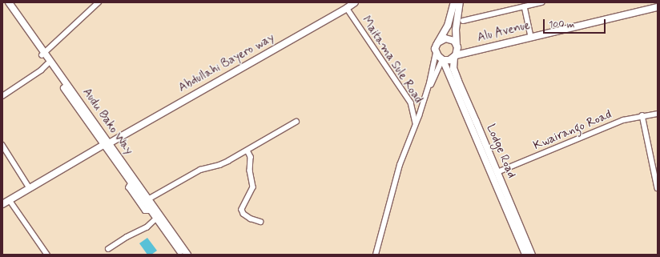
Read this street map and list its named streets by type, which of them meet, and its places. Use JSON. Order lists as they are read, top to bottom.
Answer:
{
  "streets": {
    "street": [
      "Alu Avenue",
      "Maitama Sule Road",
      "Abdullahi Bayero way",
      "Audu Bako Way",
      "Kwairango Road",
      "Lodge Road"
    ]
  },
  "crossings": [
    ["Alu Avenue", "Lodge Road"],
    ["Maitama Sule Road", "Abdullahi Bayero way"],
    ["Abdullahi Bayero way", "Audu Bako Way"],
    ["Kwairango Road", "Lodge Road"]
  ],
  "scale_bar": "100 m"
}
